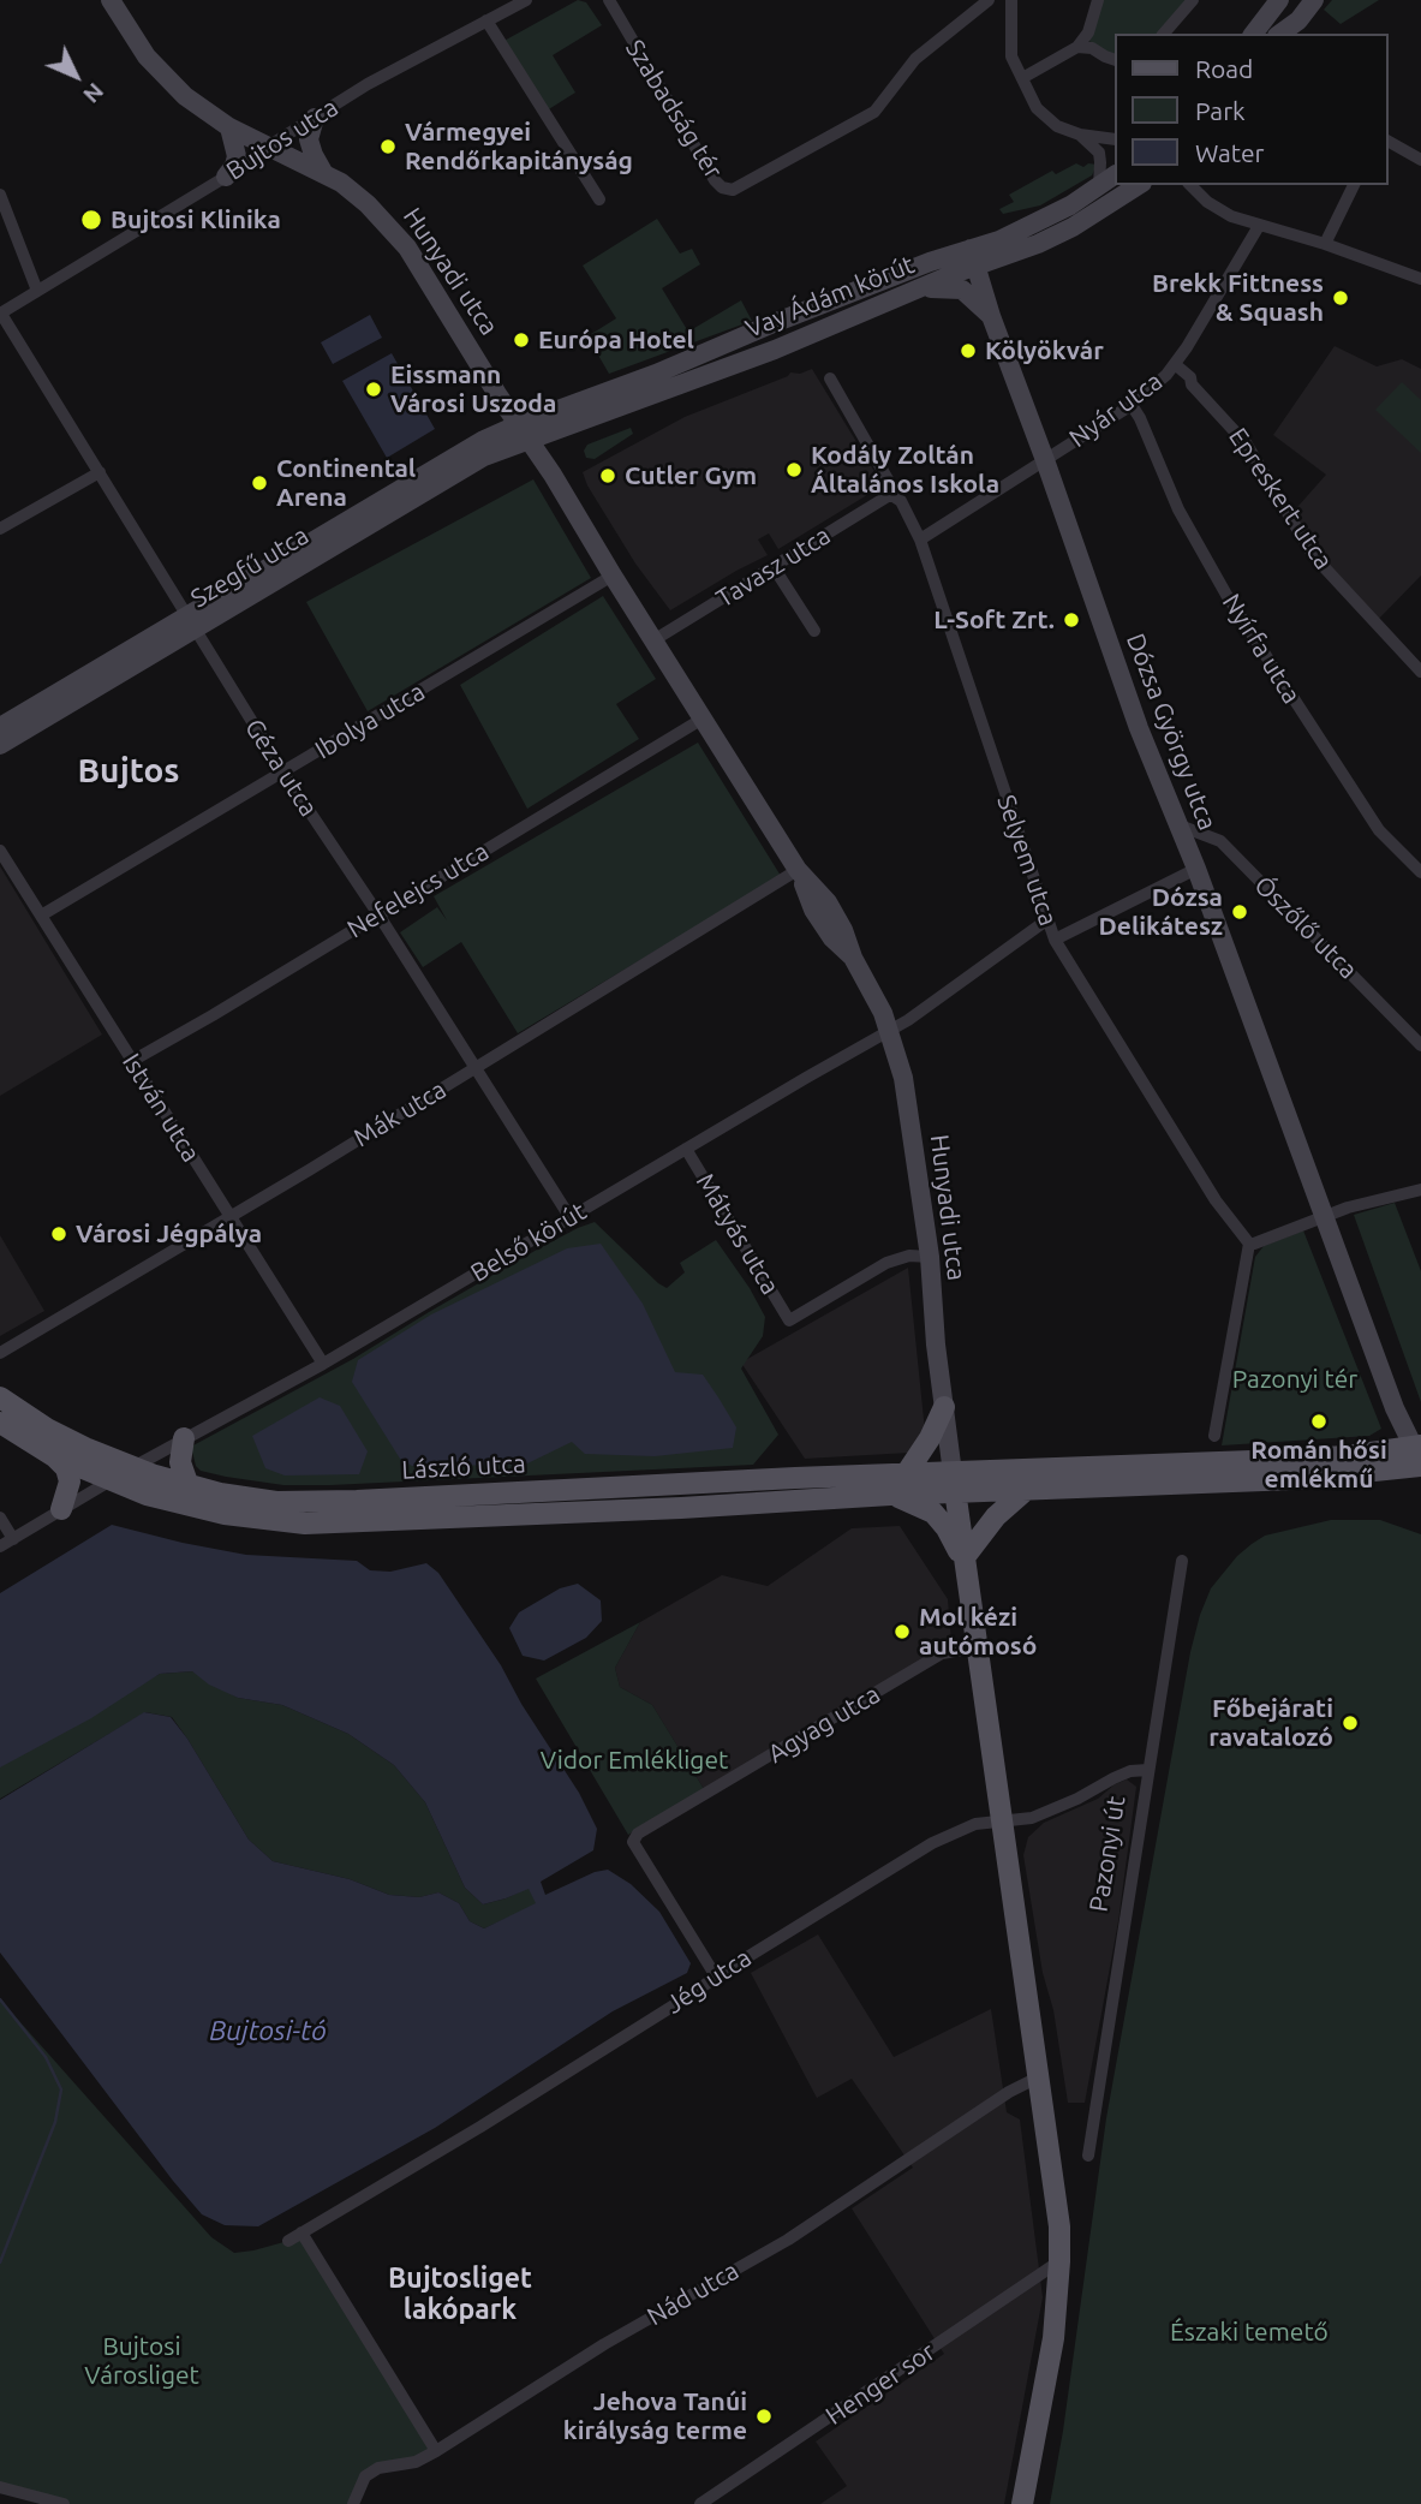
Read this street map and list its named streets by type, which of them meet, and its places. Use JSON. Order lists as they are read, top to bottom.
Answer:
{
  "streets": {
    "main road": ["Hunyadi utca", "László utca"],
    "street": [
      "Szabadság tér",
      "Bujtos utca",
      "Vay Ádám körút",
      "Nyár utca",
      "Epreskert utca",
      "Szegfű utca",
      "Tavasz utca",
      "Nyírfa utca",
      "Ibolya utca",
      "Dózsa György utca",
      "Géza utca",
      "Selyem utca",
      "Nefelejcs utca",
      "Ószőlő utca",
      "István utca",
      "Mák utca",
      "Mátyás utca",
      "Belső körút",
      "Agyag utca",
      "Pazonyi út",
      "Jég utca",
      "Nád utca",
      "Henger sor"
    ]
  },
  "crossings": [
    ["Bujtos utca", "Hunyadi utca"],
    ["Bujtos utca", "Géza utca"],
    ["Hunyadi utca", "Vay Ádám körút"],
    ["Hunyadi utca", "Szegfű utca"],
    ["Hunyadi utca", "Tavasz utca"],
    ["Hunyadi utca", "Ibolya utca"],
    ["Hunyadi utca", "Nefelejcs utca"],
    ["Hunyadi utca", "Mák utca"],
    ["Hunyadi utca", "Mátyás utca"],
    ["Hunyadi utca", "Belső körút"],
    ["Hunyadi utca", "László utca"],
    ["Vay Ádám körút", "Szegfű utca"],
    ["Vay Ádám körút", "Dózsa György utca"],
    ["Nyár utca", "Epreskert utca"],
    ["Nyár utca", "Nyírfa utca"],
    ["Nyár utca", "Dózsa György utca"],
    ["Nyár utca", "Selyem utca"],
    ["Szegfű utca", "Géza utca"],
    ["Tavasz utca", "Selyem utca"],
    ["Ibolya utca", "Géza utca"],
    ["Ibolya utca", "István utca"],
    ["Dózsa György utca", "Ószőlő utca"],
    ["Géza utca", "Nefelejcs utca"],
    ["Géza utca", "Mák utca"],
    ["Géza utca", "Belső körút"],
    ["Selyem utca", "Belső körút"],
    ["Nefelejcs utca", "István utca"],
    ["István utca", "Mák utca"],
    ["István utca", "Belső körút"],
    ["Mátyás utca", "Belső körút"],
    ["Belső körút", "László utca"],
    ["Agyag utca", "Jég utca"],
    ["Pazonyi út", "Jég utca"]
  ],
  "districts": ["Bujtos", "Bujtosliget lakópark"],
  "water": ["Bujtosi-tó"],
  "parks": [
    "Pazonyi tér",
    "Vidor Emlékliget",
    "Északi temető",
    "Bujtosi Városliget"
  ],
  "places": [
    "Vármegyei Rendőrkapitányság",
    "Bujtosi Klinika",
    "Brekk Fittness & Squash",
    "Európa Hotel",
    "Kölyökvár",
    "Eissmann Városi Uszoda",
    "Kodály Zoltán Általános Iskola",
    "Cutler Gym",
    "Continental Arena",
    "L-Soft Zrt.",
    "Dózsa Delikátesz",
    "Városi Jégpálya",
    "Román hősi emlékmű",
    "Mol kézi autómosó",
    "Főbejárati ravatalozó",
    "Jehova Tanúi királyság terme"
  ],
  "legend": ["Road", "Park", "Water"],
  "north": "bottom right"
}
